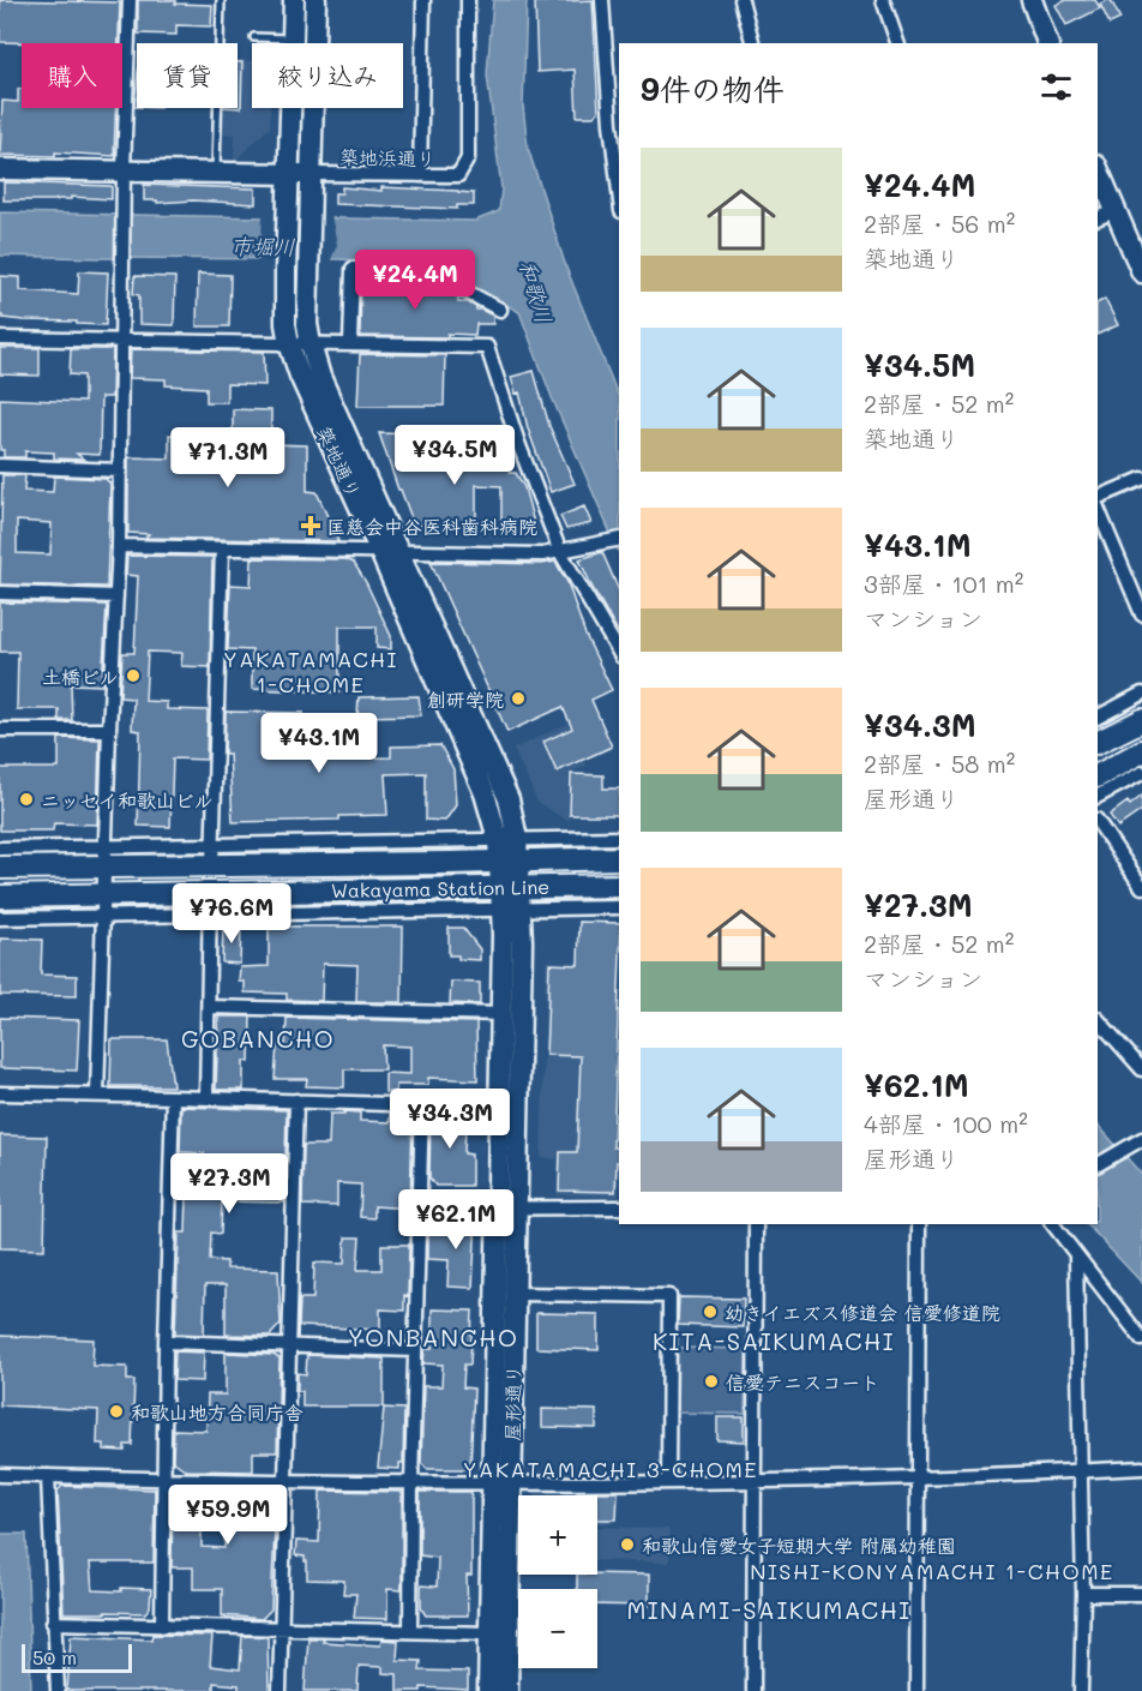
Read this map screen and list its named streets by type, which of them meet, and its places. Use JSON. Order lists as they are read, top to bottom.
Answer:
{
  "streets": {
    "main road": ["Wakayama Station Line"],
    "street": ["築地浜通り", "築地通り", "屋形通り"]
  },
  "crossings": [
    ["築地浜通り", "築地通り"],
    ["築地通り", "Wakayama Station Line"],
    ["築地通り", "屋形通り"]
  ],
  "districts": [
    "YAKATAMACHI 1-CHOME",
    "GOBANCHO",
    "YONBANCHO",
    "KITA-SAIKUMACHI",
    "YAKATAMACHI 3-CHOME",
    "NISHI-KONYAMACHI 1-CHOME",
    "MINAMI-SAIKUMACHI"
  ],
  "water": ["市堀川", "和歌川"],
  "places": {
    "health": ["匡慈会中谷医科歯科病院"],
    "other": [
      "土橋ビル",
      "創研学院",
      "ニッセイ和歌山ビル",
      "幼きイエズス修道会 信愛修道院",
      "信愛テニスコート",
      "和歌山地方合同庁舎",
      "和歌山信愛女子短期大学 附属幼稚園"
    ]
  },
  "scale_bar": "50 m",
  "page": {
    "chip": ["購入", "賃貸", "絞り込み"],
    "heading": "9件の物件",
    "list": [
      {
        "name": "¥24.4M",
        "note": "2部屋 · 56 m² · 築地通り"
      },
      {
        "name": "¥34.5M",
        "note": "2部屋 · 52 m² · 築地通り"
      },
      {
        "name": "¥43.1M",
        "note": "3部屋 · 101 m² · マンション"
      },
      {
        "name": "¥34.3M",
        "note": "2部屋 · 58 m² · 屋形通り"
      },
      {
        "name": "¥27.3M",
        "note": "2部屋 · 52 m² · マンション"
      },
      {
        "name": "¥62.1M",
        "note": "4部屋 · 100 m² · 屋形通り"
      }
    ],
    "price": [
      "¥24.4M",
      "¥34.5M",
      "¥71.3M",
      "¥43.1M",
      "¥76.6M",
      "¥34.3M",
      "¥27.3M",
      "¥62.1M",
      "¥59.9M"
    ],
    "map_buttons": ["+", "−"],
    "scale": "50 m"
  }
}
